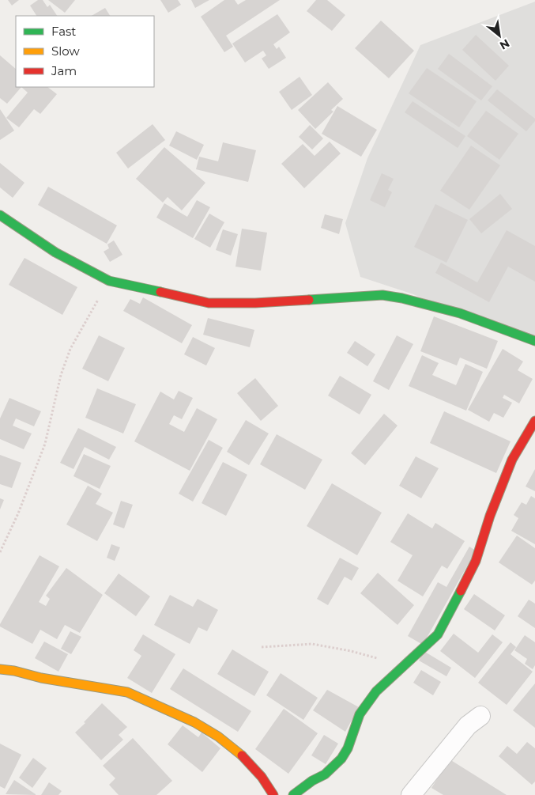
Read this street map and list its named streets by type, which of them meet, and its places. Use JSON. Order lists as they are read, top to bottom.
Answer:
{
  "legend": ["Fast", "Slow", "Jam"],
  "north": "bottom right"
}
